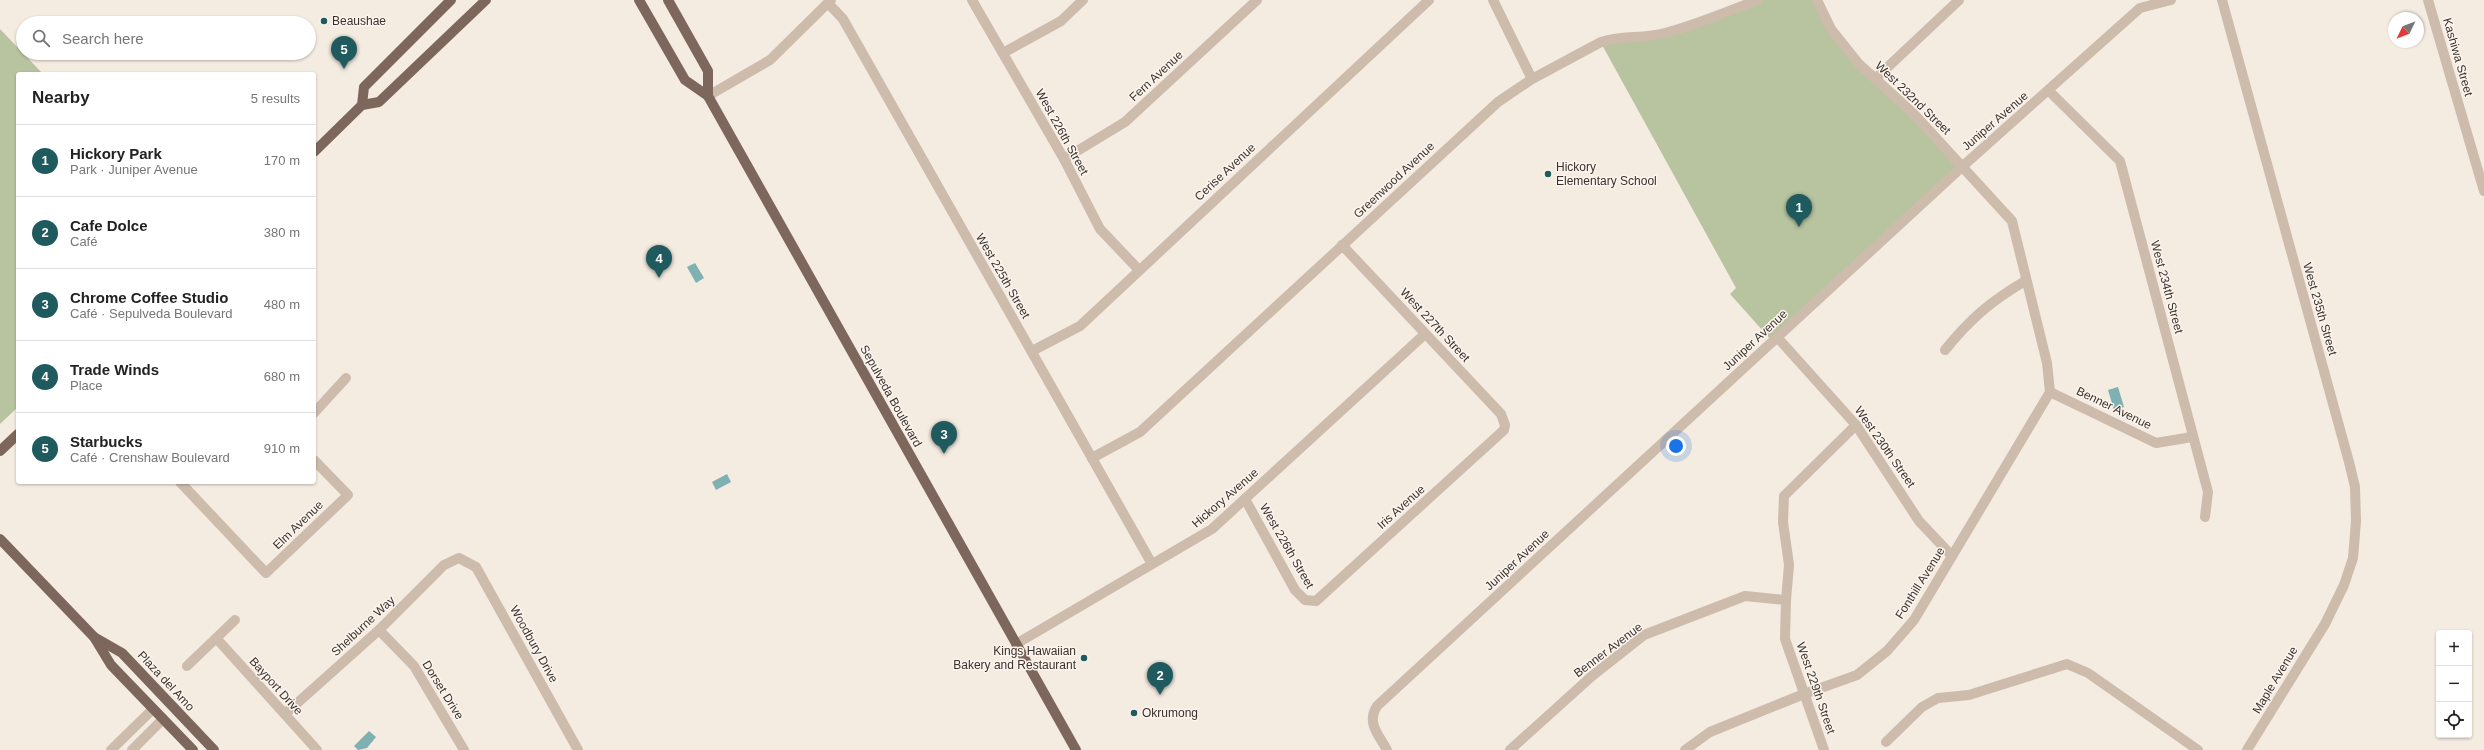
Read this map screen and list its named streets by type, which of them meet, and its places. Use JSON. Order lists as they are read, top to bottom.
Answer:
{
  "streets": {
    "main road": ["Sepulveda Boulevard", "Plaza del Amo"],
    "street": [
      "Kashiwa Street",
      "Fern Avenue",
      "West 232nd Street",
      "Juniper Avenue",
      "West 226th Street",
      "Cerise Avenue",
      "Greenwood Avenue",
      "West 225th Street",
      "West 234th Street",
      "West 235th Street",
      "West 227th Street",
      "Benner Avenue",
      "West 230th Street",
      "Hickory Avenue",
      "Iris Avenue",
      "Elm Avenue",
      "Fonthill Avenue",
      "Shelburne Way",
      "Woodbury Drive",
      "Maple Avenue",
      "Bayport Drive",
      "West 229th Street",
      "Dorset Drive"
    ]
  },
  "crossings": [
    ["Fern Avenue", "West 226th Street"],
    ["West 232nd Street", "Juniper Avenue"],
    ["West 232nd Street", "Benner Avenue"],
    ["West 232nd Street", "Fonthill Avenue"],
    ["Juniper Avenue", "West 234th Street"],
    ["Juniper Avenue", "West 230th Street"],
    ["West 226th Street", "Cerise Avenue"],
    ["West 226th Street", "Hickory Avenue"],
    ["West 226th Street", "Iris Avenue"],
    ["Cerise Avenue", "West 225th Street"],
    ["Greenwood Avenue", "West 225th Street"],
    ["Greenwood Avenue", "West 227th Street"],
    ["West 225th Street", "Hickory Avenue"],
    ["West 234th Street", "Benner Avenue"],
    ["West 235th Street", "Maple Avenue"],
    ["West 227th Street", "Hickory Avenue"],
    ["West 227th Street", "Iris Avenue"],
    ["Sepulveda Boulevard", "Hickory Avenue"],
    ["Benner Avenue", "Fonthill Avenue"],
    ["Benner Avenue", "West 229th Street"],
    ["West 230th Street", "Fonthill Avenue"],
    ["West 230th Street", "West 229th Street"],
    ["Fonthill Avenue", "West 229th Street"],
    ["Shelburne Way", "Woodbury Drive"],
    ["Shelburne Way", "Bayport Drive"],
    ["Shelburne Way", "Dorset Drive"]
  ],
  "places": [
    "Beaushae",
    "Hickory Elementary School",
    "Kings Hawaiian Bakery and Restaurant",
    "Okrumong"
  ],
  "north": "bottom left",
  "page": {
    "search": "Search here",
    "pins": [
      "5",
      "1",
      "4",
      "3",
      "2"
    ],
    "heading": ["Nearby", "5 results"],
    "list": [
      {
        "mark": "1",
        "name": "Hickory Park",
        "note": "Park · Juniper Avenue",
        "value": "170 m"
      },
      {
        "mark": "2",
        "name": "Cafe Dolce",
        "note": "Café",
        "value": "380 m"
      },
      {
        "mark": "3",
        "name": "Chrome Coffee Studio",
        "note": "Café · Sepulveda Boulevard",
        "value": "480 m"
      },
      {
        "mark": "4",
        "name": "Trade Winds",
        "note": "Place",
        "value": "680 m"
      },
      {
        "mark": "5",
        "name": "Starbucks",
        "note": "Café · Crenshaw Boulevard",
        "value": "910 m"
      }
    ],
    "map_buttons": ["+", "−"]
  }
}
